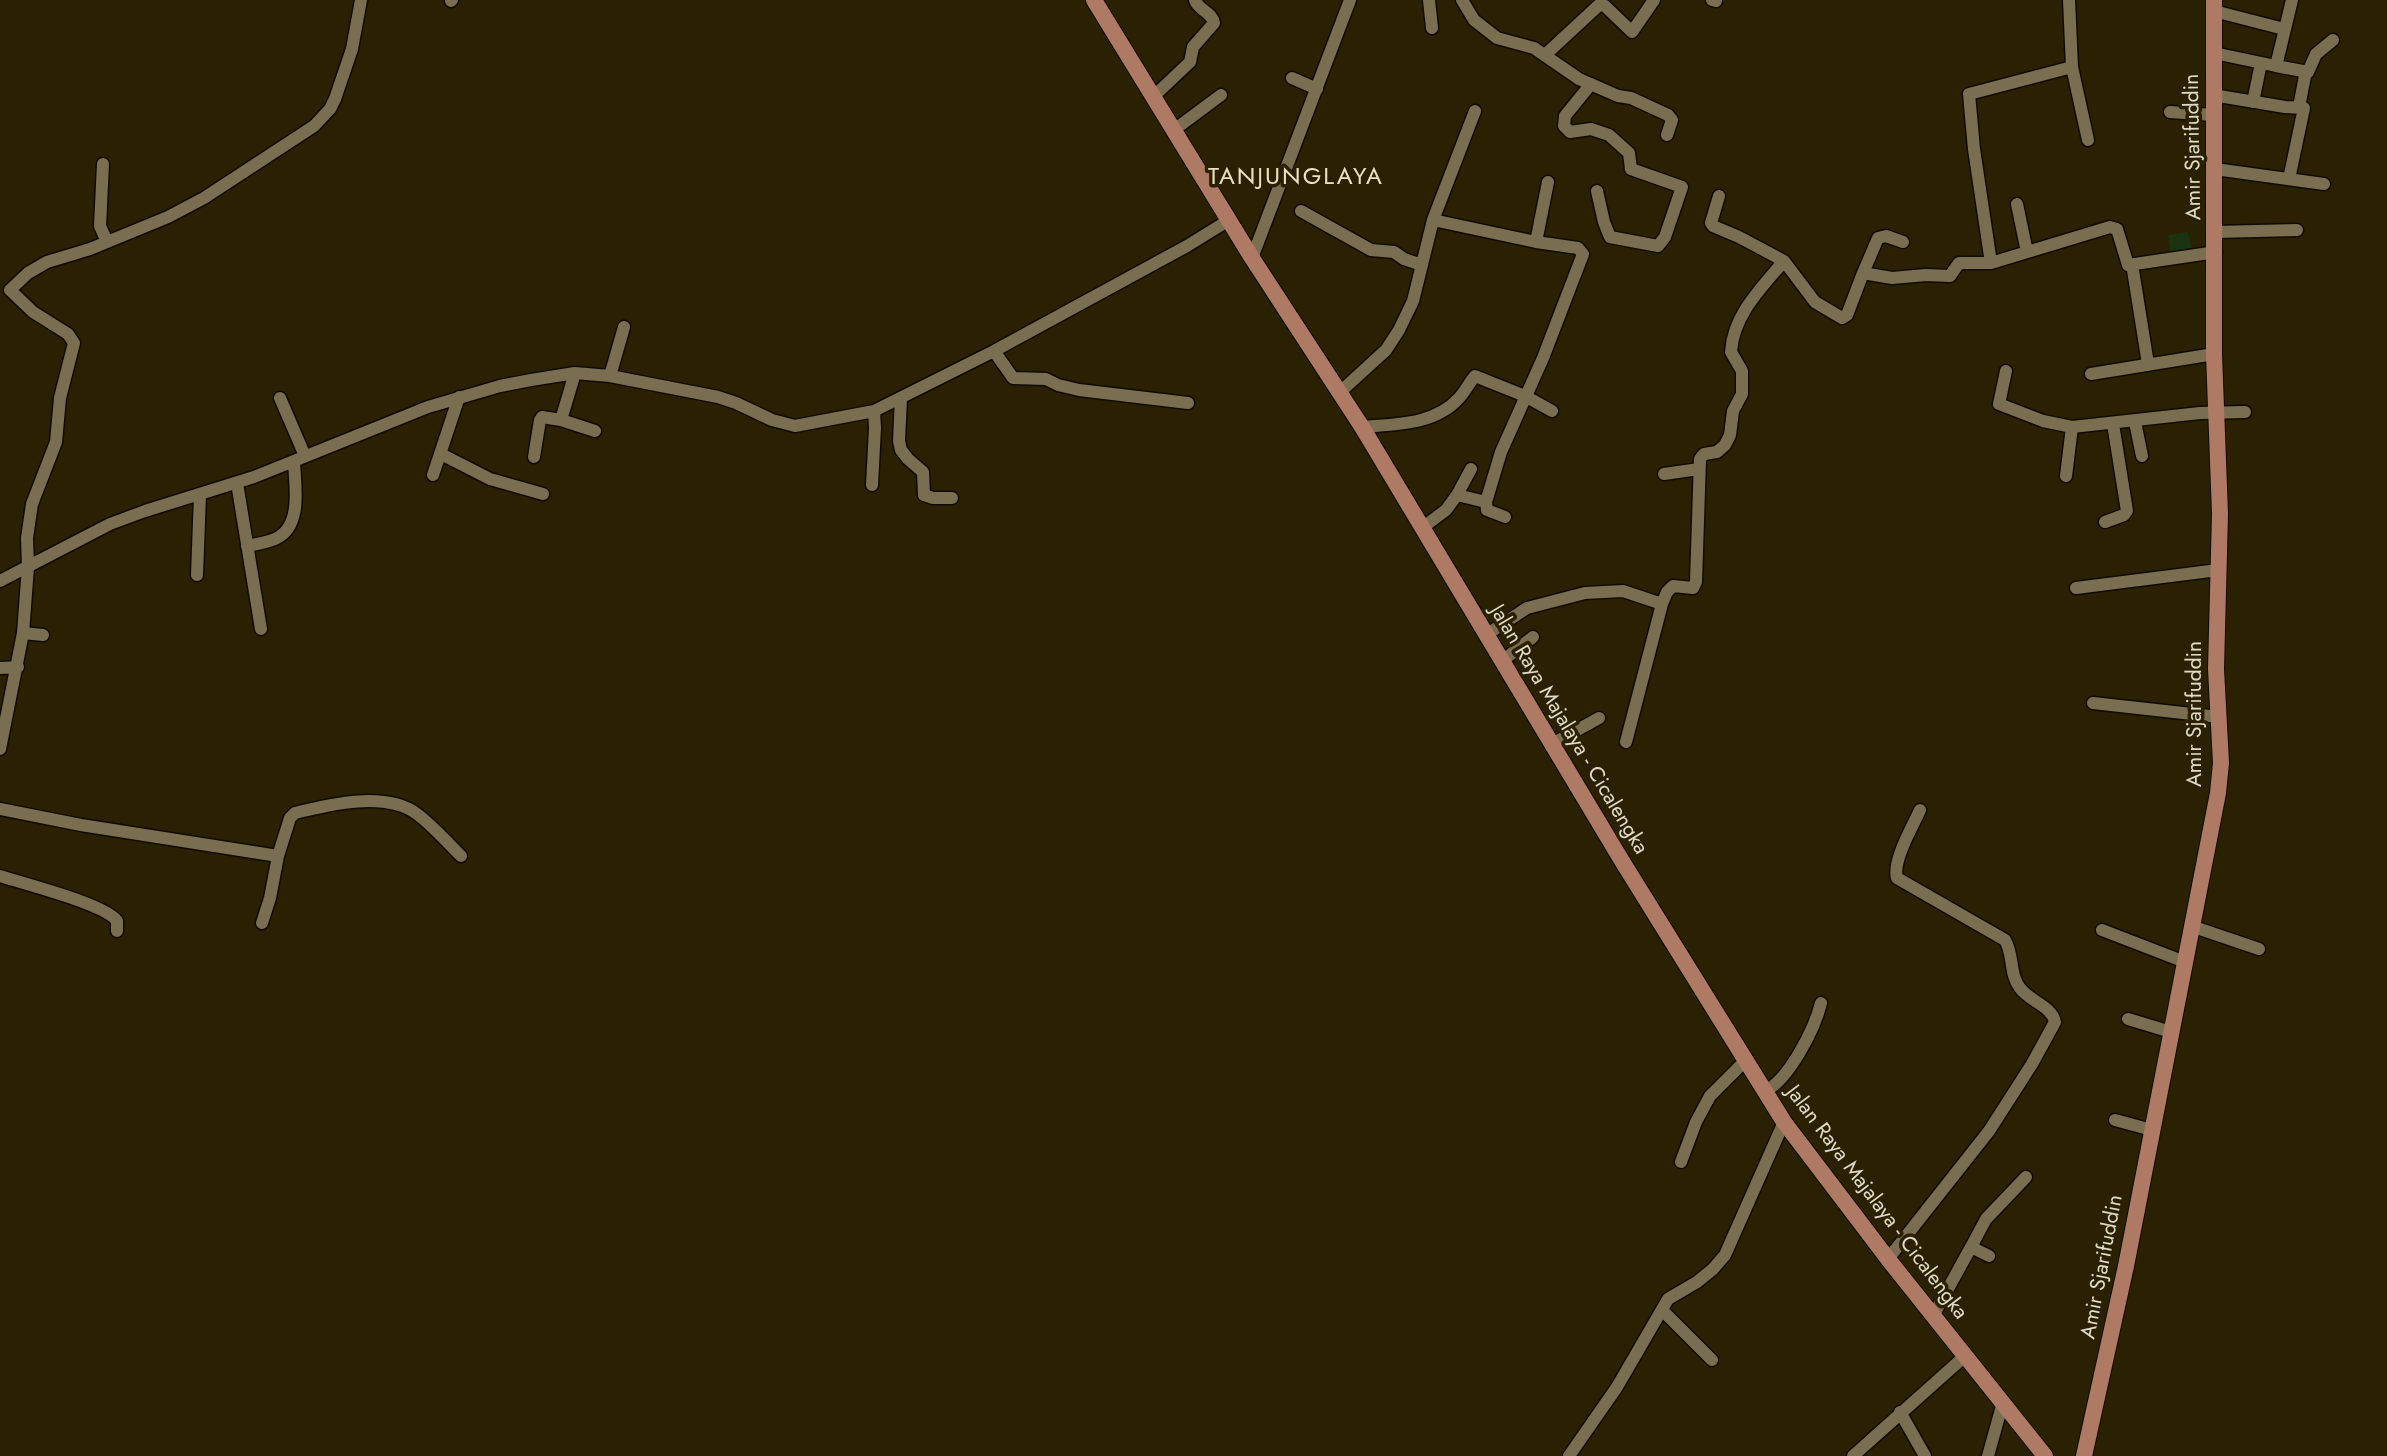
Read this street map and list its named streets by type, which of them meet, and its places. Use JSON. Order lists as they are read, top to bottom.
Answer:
{
  "streets": {
    "main road": ["Amir Sjarifuddin", "Jalan Raya Majalaya - Cicalengka"]
  },
  "districts": ["TANJUNGLAYA"]
}
